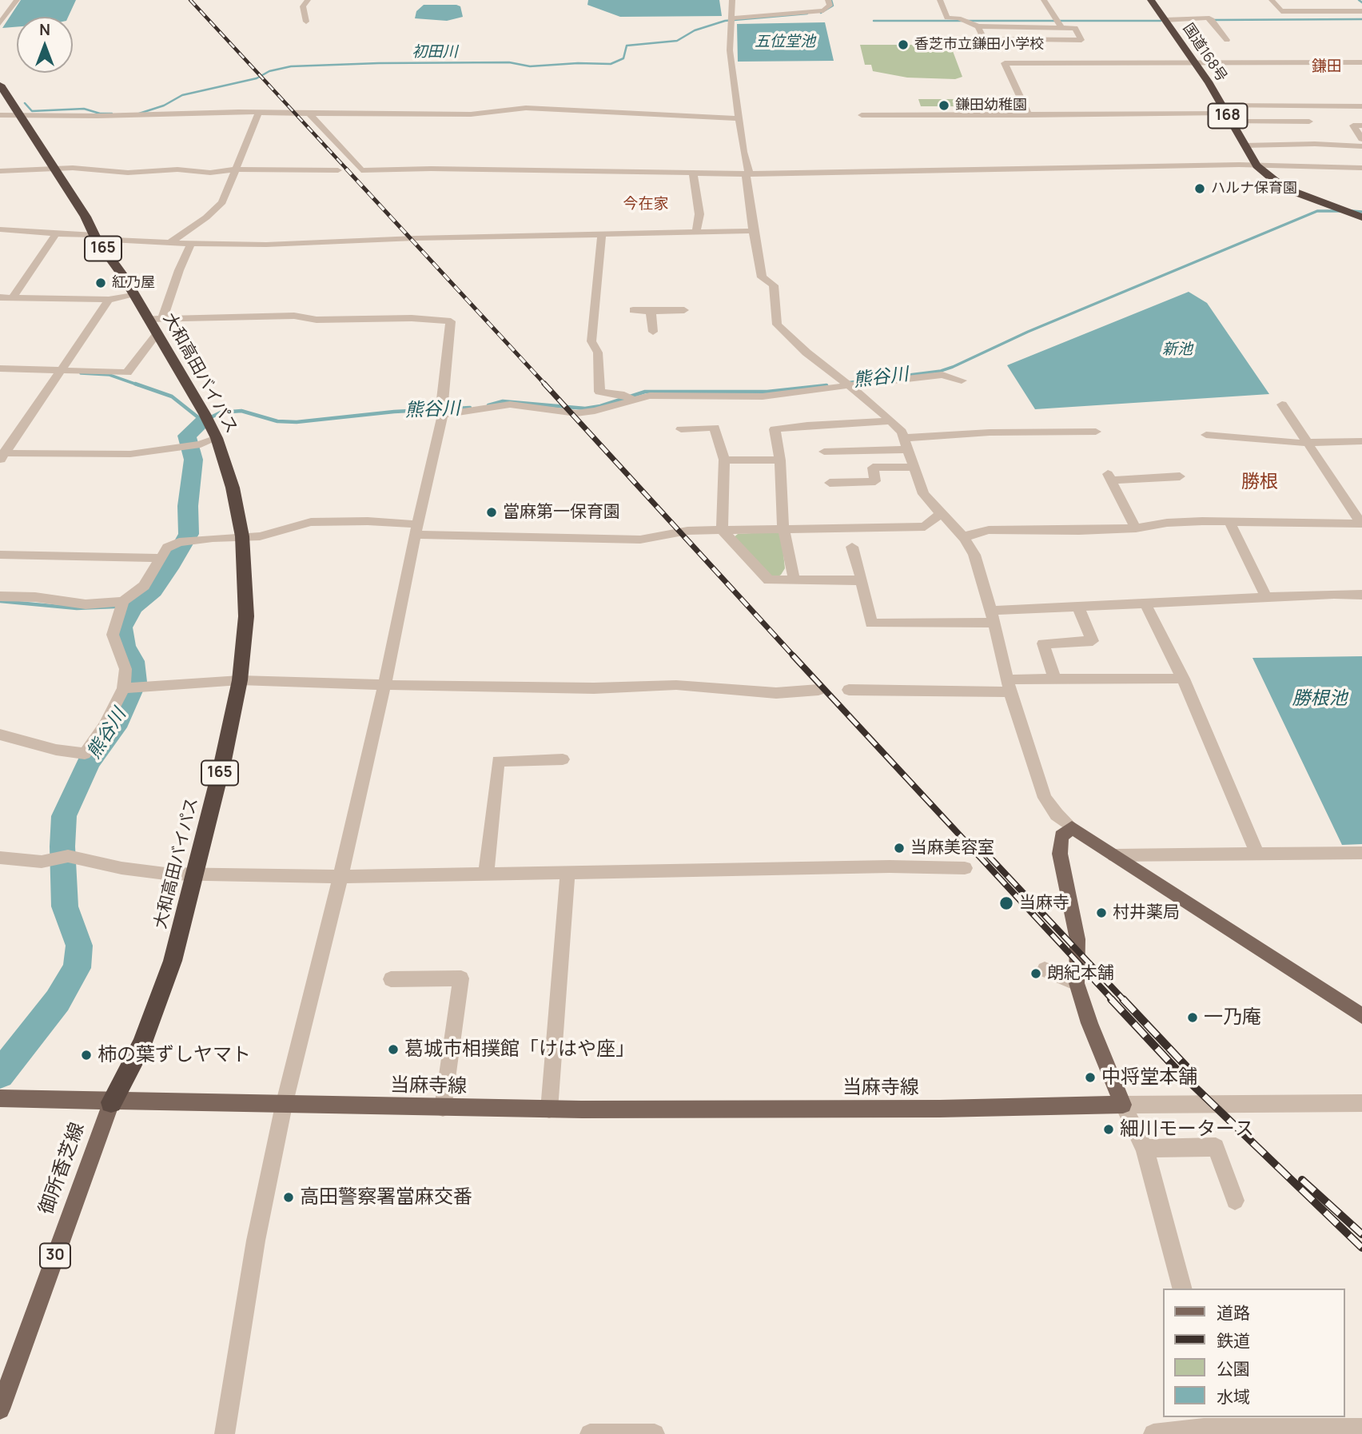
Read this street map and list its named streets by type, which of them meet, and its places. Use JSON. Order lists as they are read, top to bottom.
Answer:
{
  "streets": {
    "highway": [
      "国道168号",
      "168",
      "165",
      "大和高田バイパス"
    ],
    "main road": ["当麻寺線", "御所香芝線", "30"]
  },
  "crossings": [
    ["大和高田バイパス", "当麻寺線"],
    ["大和高田バイパス", "御所香芝線"],
    ["当麻寺線", "御所香芝線"]
  ],
  "districts": ["鎌田", "今在家", "勝根"],
  "water": [
    "五位堂池",
    "初田川",
    "新池",
    "熊谷川",
    "勝根池"
  ],
  "places": [
    "香芝市立鎌田小学校",
    "鎌田幼稚園",
    "ハルナ保育園",
    "紅乃屋",
    "當麻第一保育園",
    "当麻美容室",
    "当麻寺",
    "村井薬局",
    "朗紀本舗",
    "一乃庵",
    "葛城市相撲館「けはや座」",
    "柿の葉ずしヤマト",
    "中将堂本舗",
    "細川モータース",
    "高田警察署當麻交番"
  ],
  "legend": [
    "道路",
    "鉄道",
    "公園",
    "水域"
  ],
  "north": "top"
}
